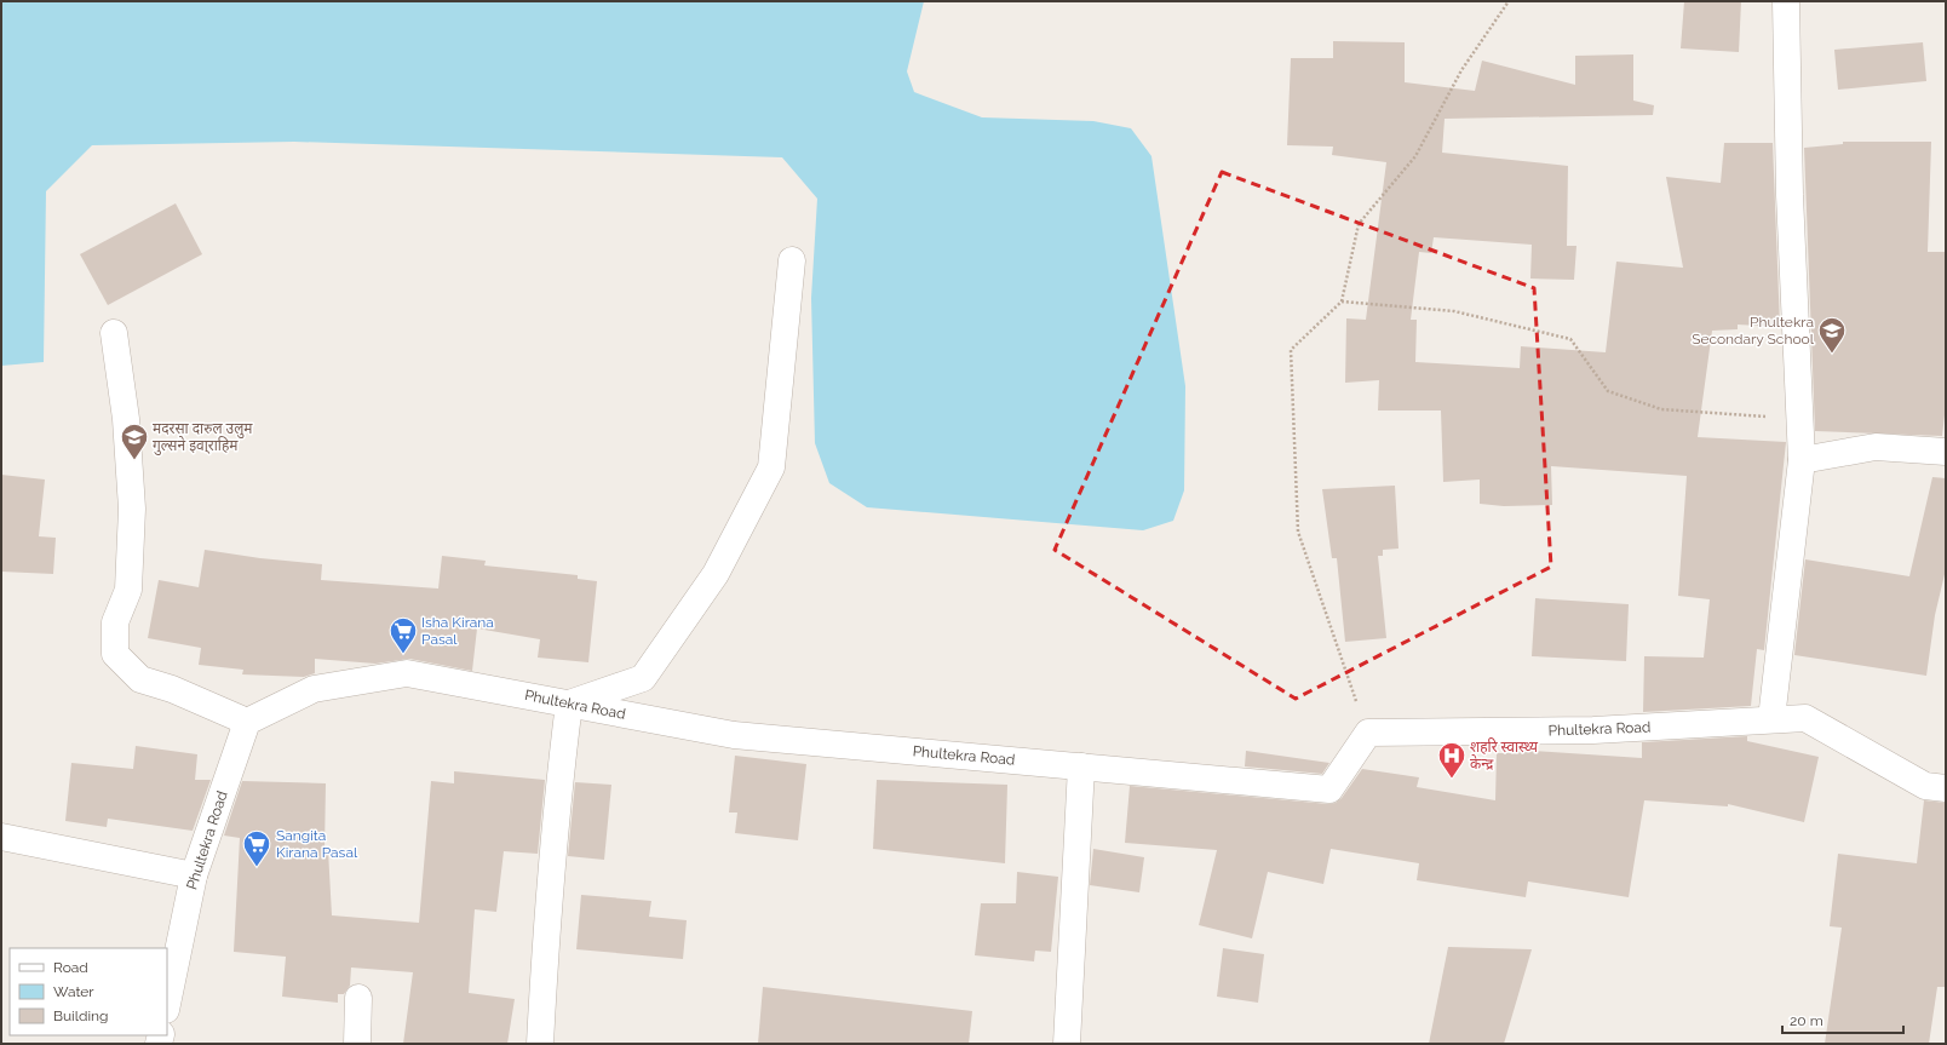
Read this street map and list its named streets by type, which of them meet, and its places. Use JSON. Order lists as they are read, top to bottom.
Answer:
{
  "streets": {
    "street": ["Phultekra Road"]
  },
  "places": {
    "school or university": ["Phultekra Secondary School", "मदरसा दारुल उलुम गुल्सने इवा्राहिम"],
    "supermarket": ["Isha Kirana Pasal", "Sangita Kirana Pasal"],
    "hospital": ["शहरि स्वास्थ्य केन्द्र"]
  },
  "legend": ["Road", "Water", "Building"],
  "scale_bar": "20 m"
}
